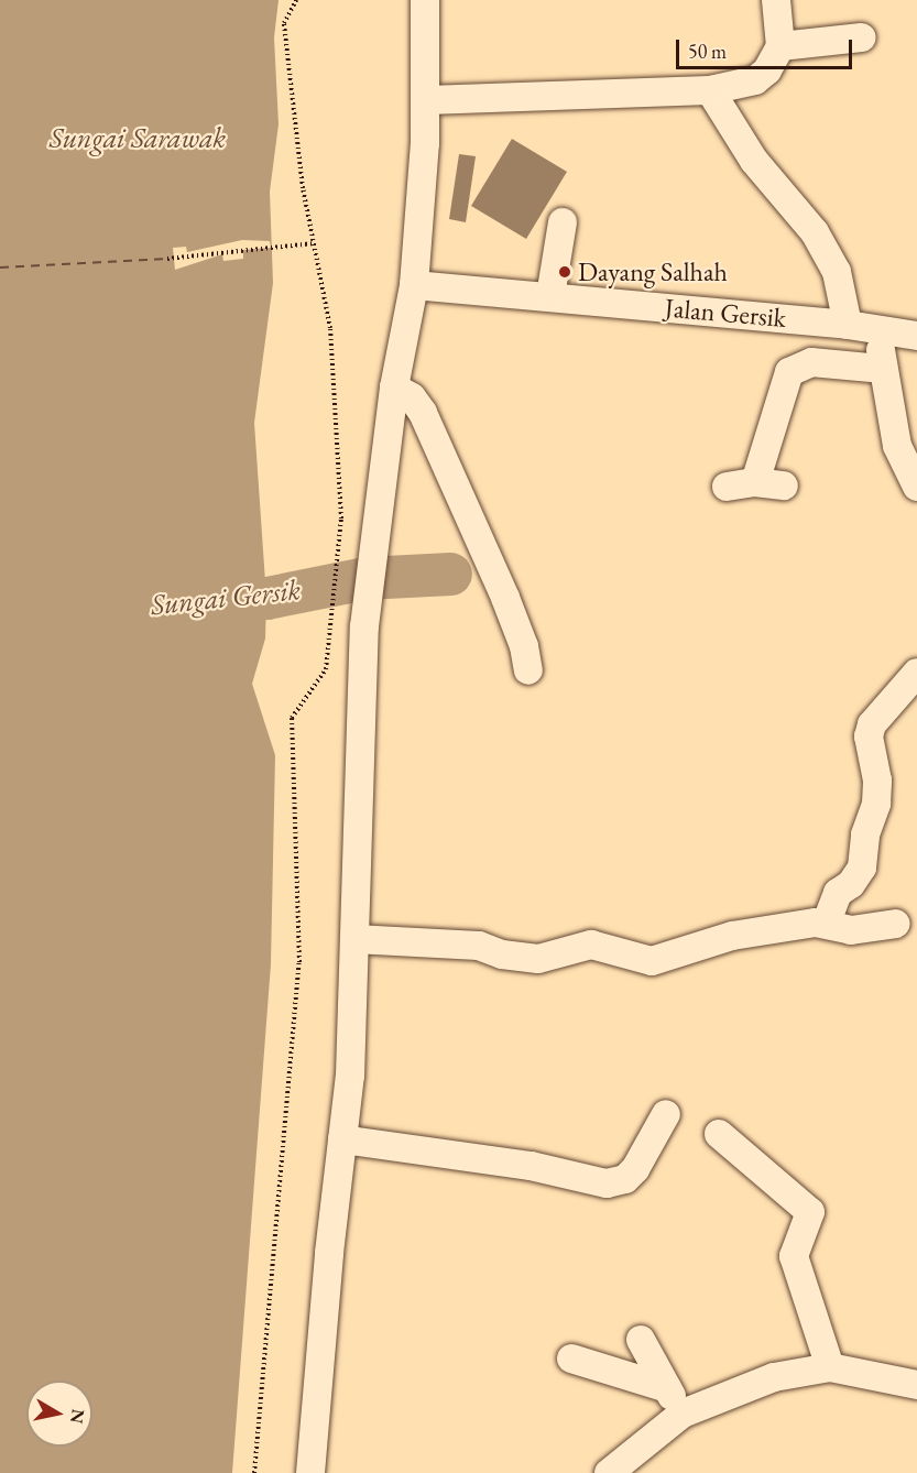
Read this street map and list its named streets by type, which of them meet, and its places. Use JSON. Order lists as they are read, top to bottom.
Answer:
{
  "streets": {
    "street": ["Jalan Gersik"]
  },
  "water": ["Sungai Sarawak", "Sungai Gersik"],
  "places": ["Dayang Salhah"],
  "scale_bar": "50 m",
  "north": "right"
}
